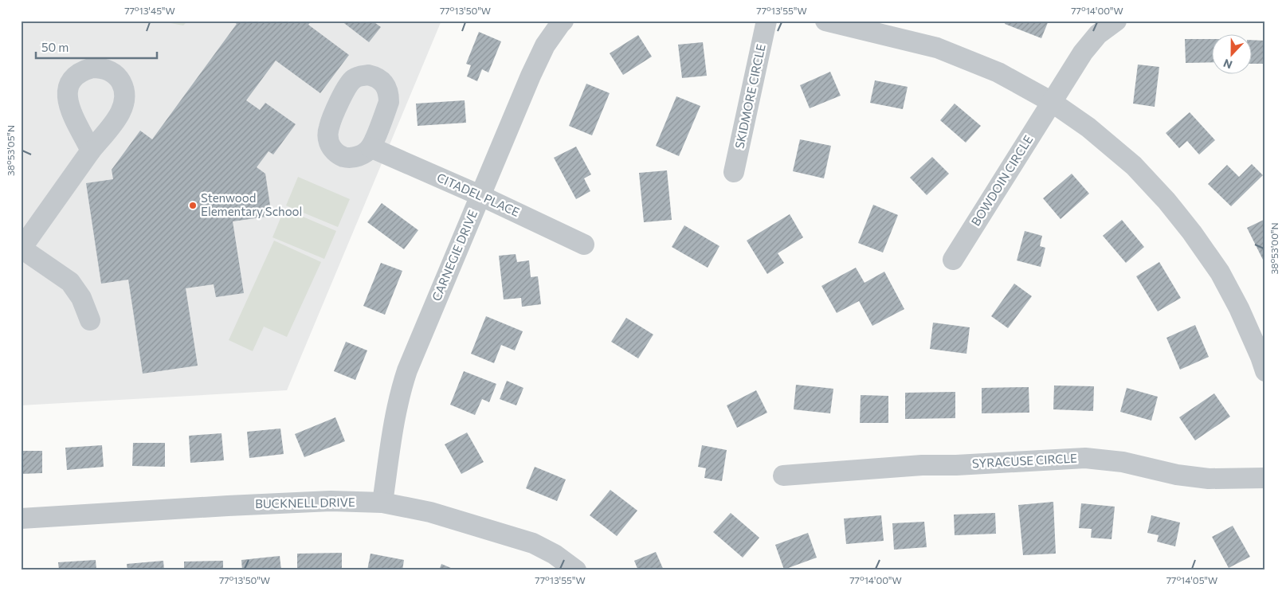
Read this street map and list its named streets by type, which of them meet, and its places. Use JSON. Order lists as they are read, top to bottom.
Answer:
{
  "streets": {
    "street": [
      "SKIDMORE CIRCLE",
      "BOWDOIN CIRCLE",
      "CITADEL PLACE",
      "CARNEGIE DRIVE",
      "SYRACUSE CIRCLE",
      "BUCKNELL DRIVE"
    ]
  },
  "crossings": [
    ["CITADEL PLACE", "CARNEGIE DRIVE"],
    ["CARNEGIE DRIVE", "BUCKNELL DRIVE"]
  ],
  "places": ["Stenwood Elementary School"],
  "scale_bar": "50 m",
  "north": "bottom",
  "coordinates": [
    "77°13'45\"W",
    "77°13'50\"W",
    "77°13'55\"W",
    "77°14'00\"W",
    "38°53'05\"N",
    "38°53'00\"N",
    "77°14'05\"W"
  ]
}
